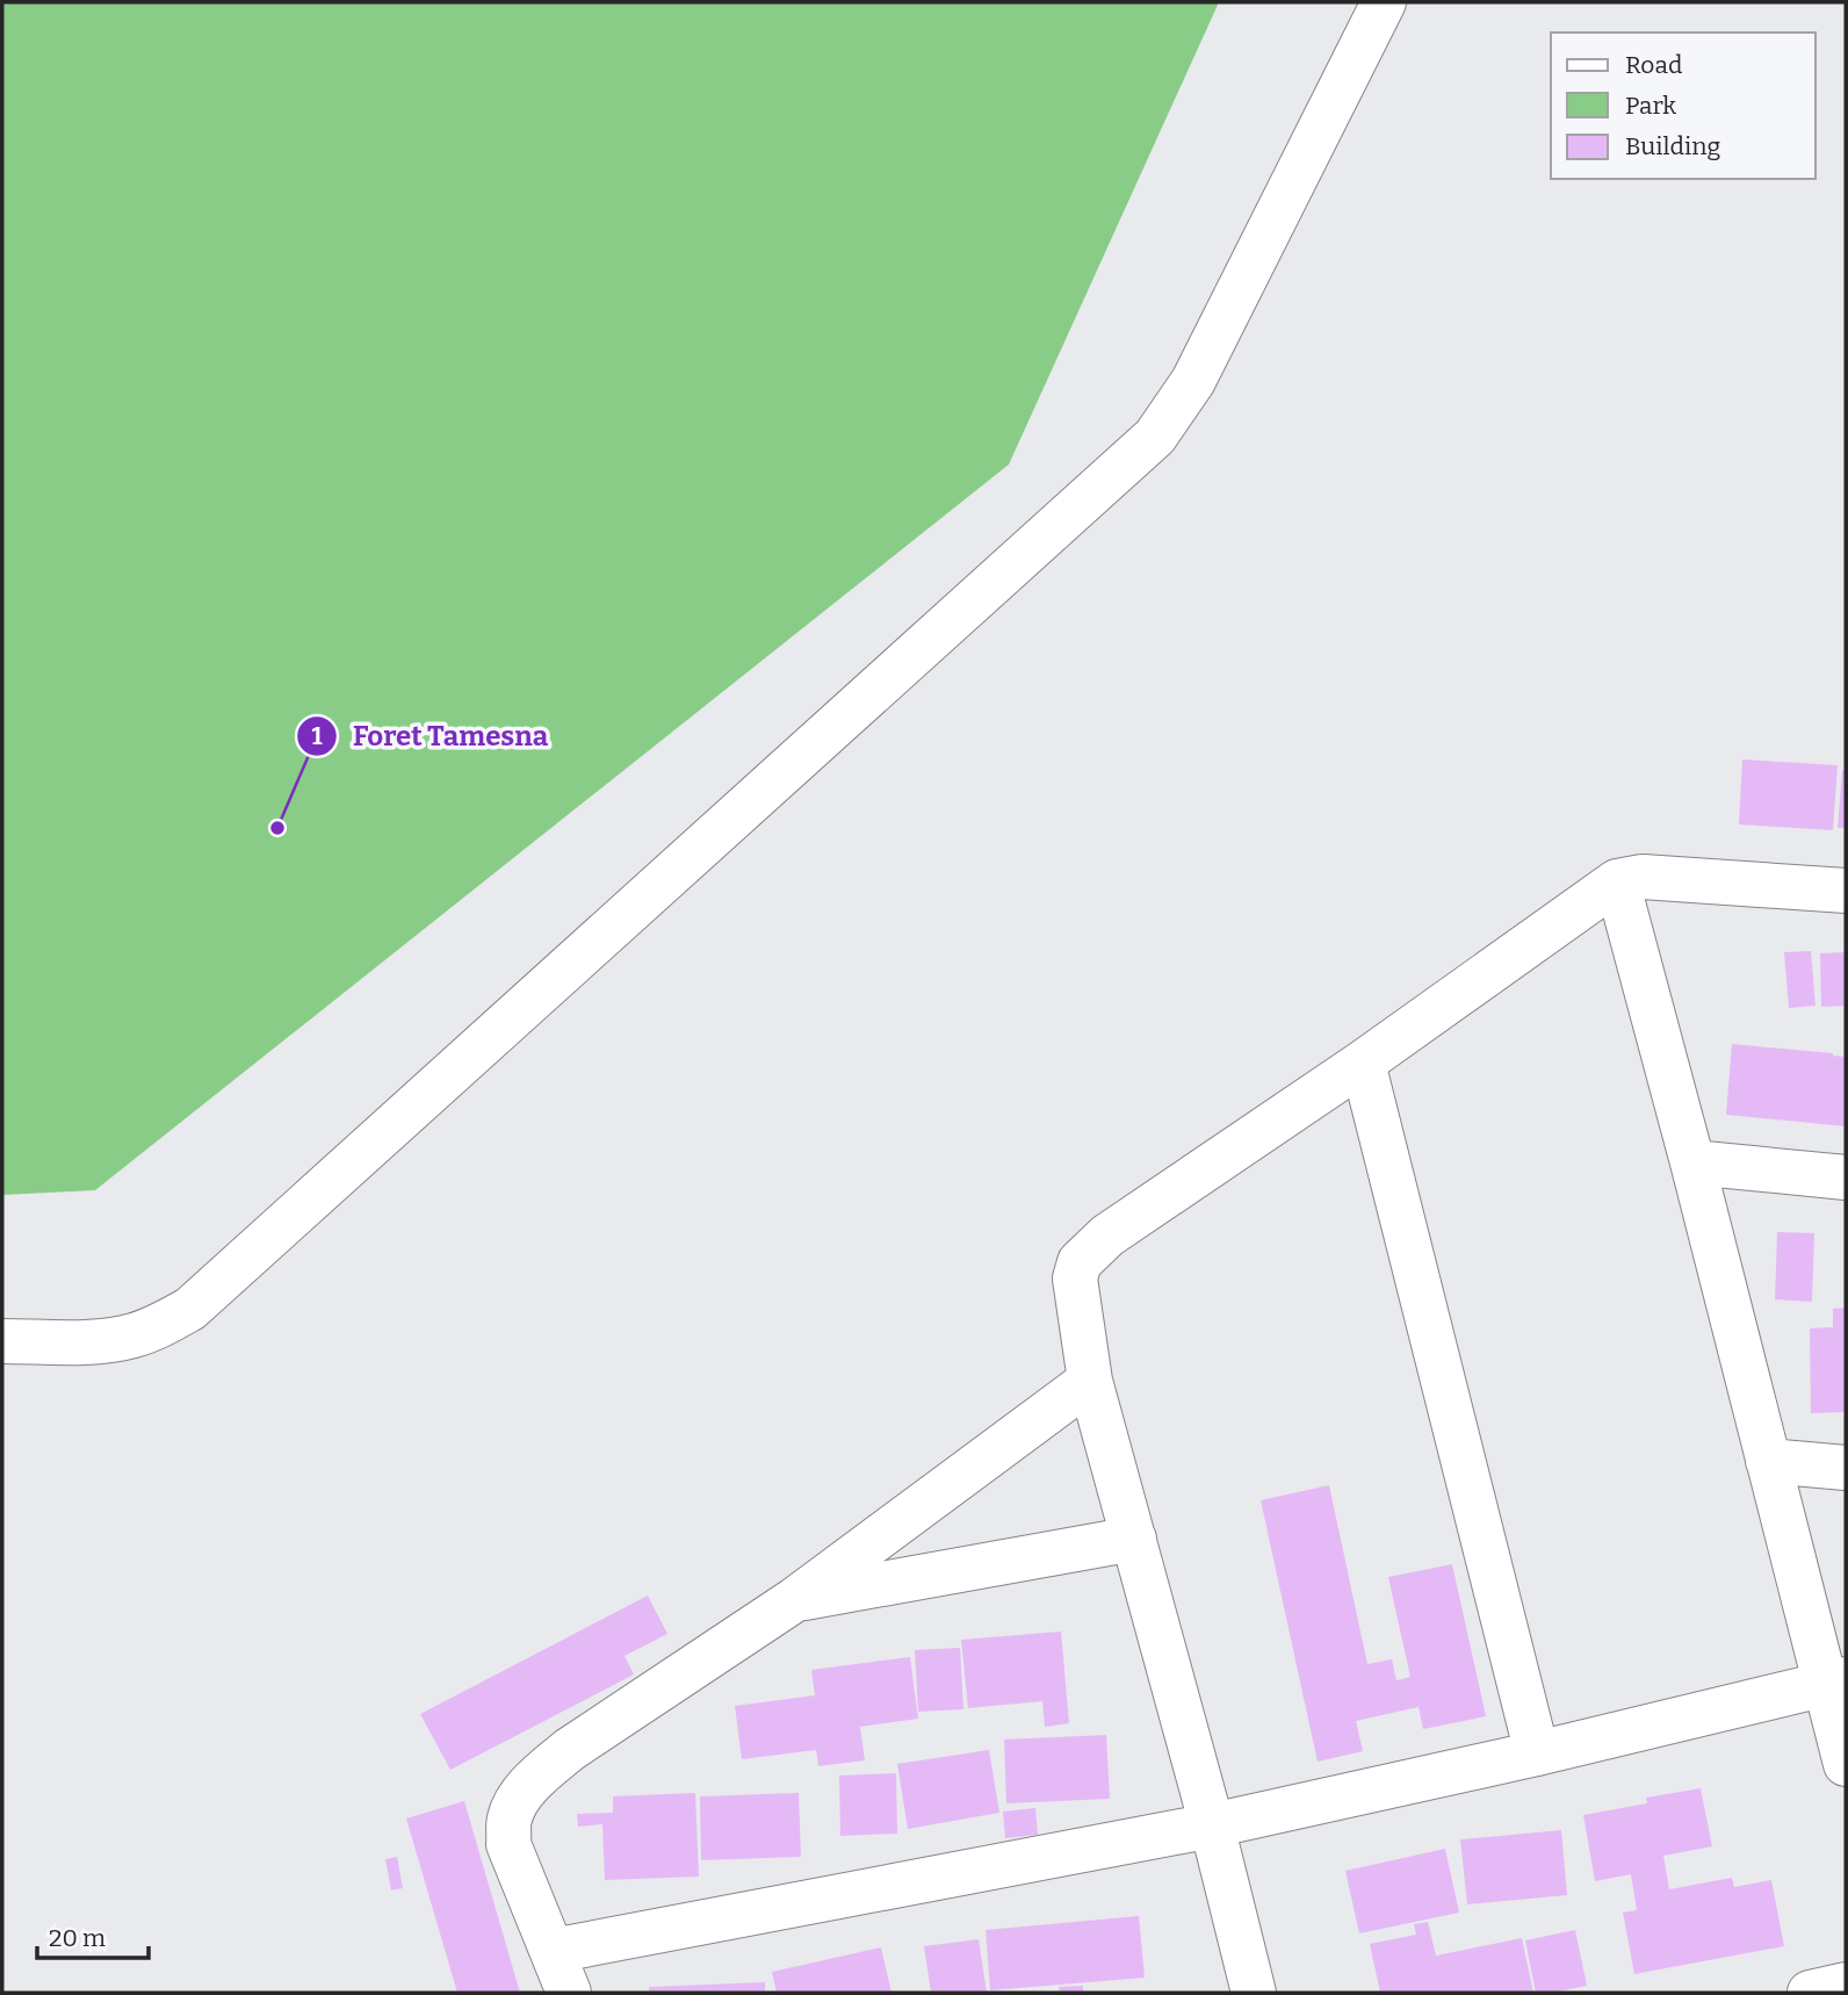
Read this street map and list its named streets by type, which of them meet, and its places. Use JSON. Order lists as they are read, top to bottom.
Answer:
{
  "places": ["Foret Tamesna"],
  "legend": ["Road", "Park", "Building"],
  "scale_bar": "20 m"
}
